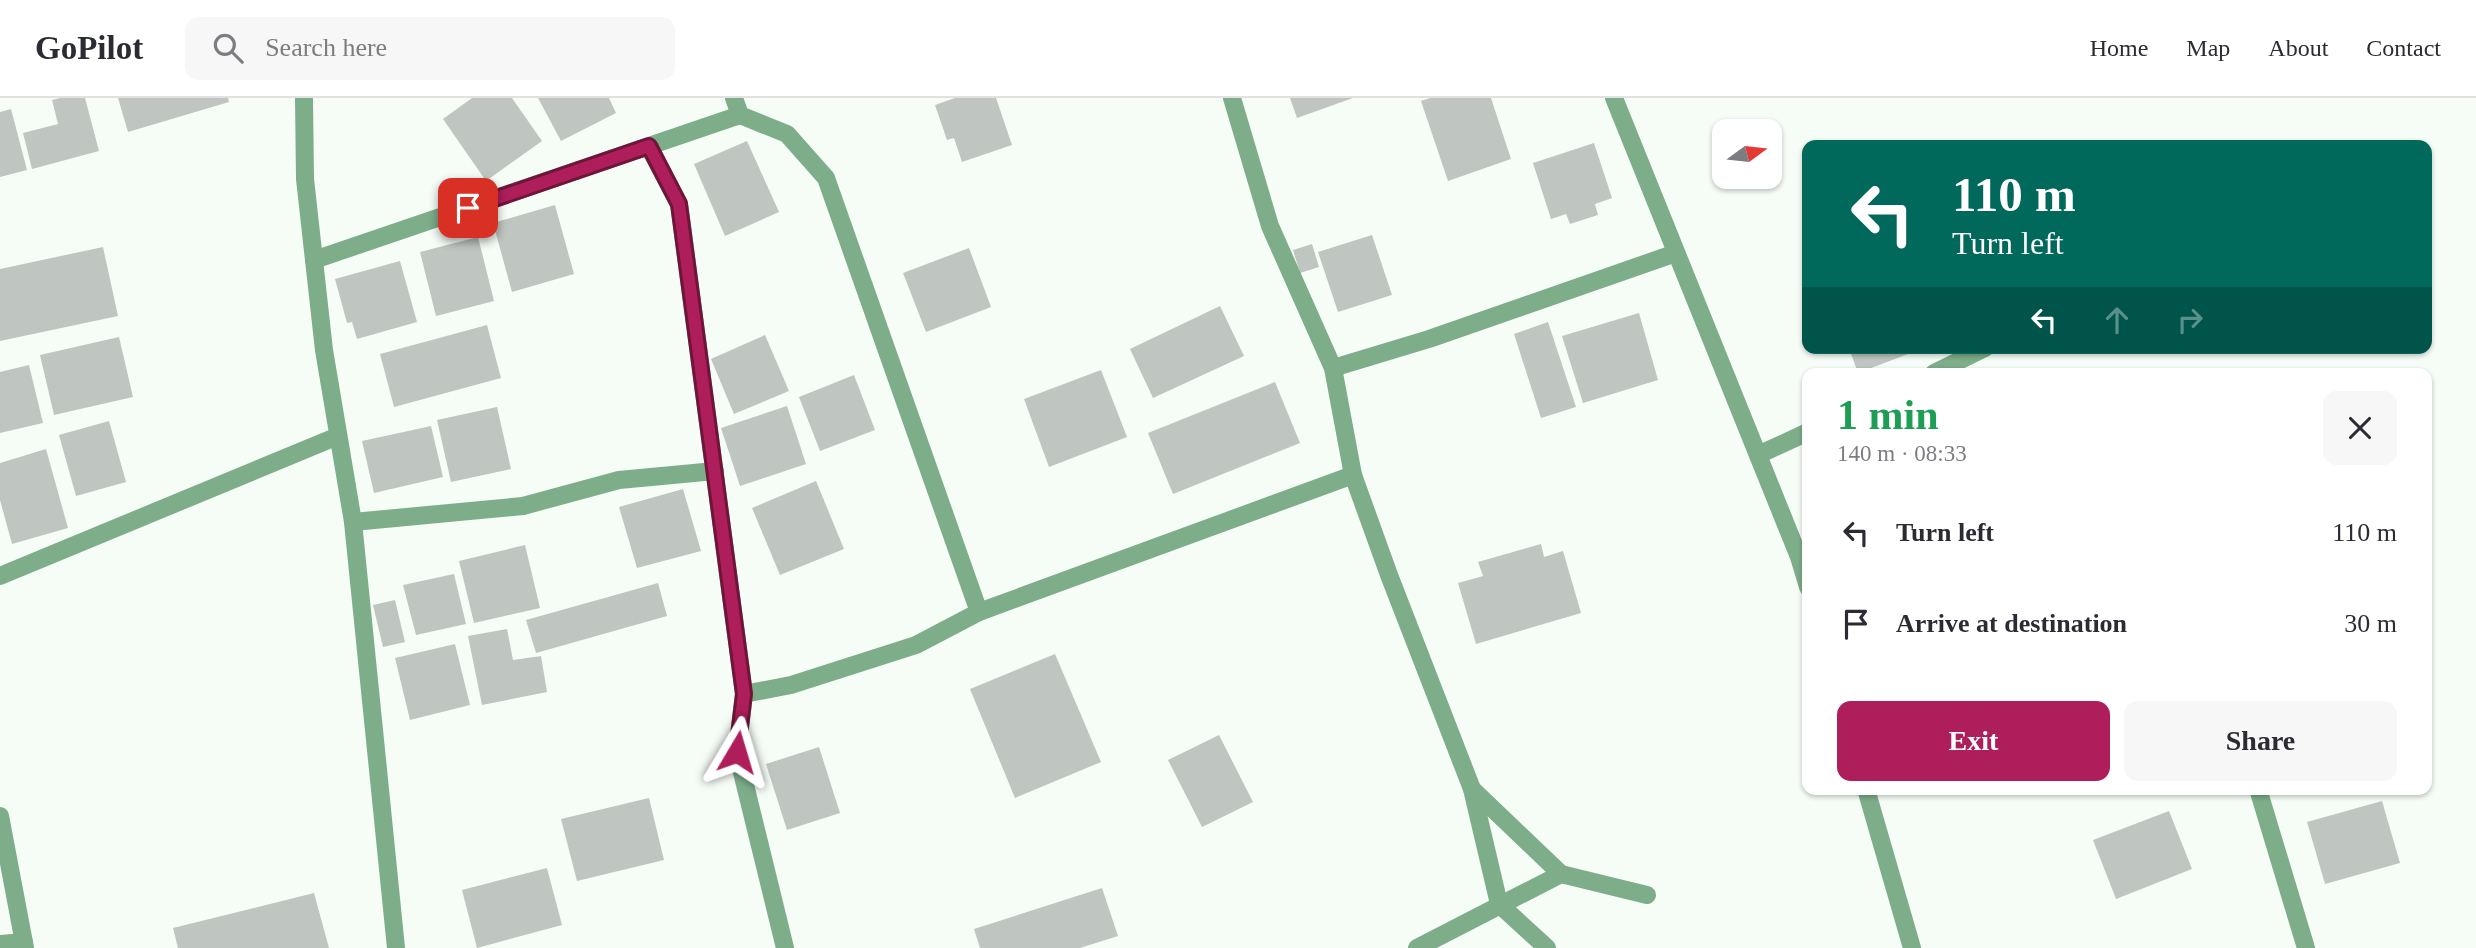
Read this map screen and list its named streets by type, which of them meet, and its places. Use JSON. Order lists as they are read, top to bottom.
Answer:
{
  "north": "right",
  "page": {
    "header": "GoPilot",
    "search": "Search here",
    "nav": [
      "Home",
      "Map",
      "About",
      "Contact"
    ],
    "turn": ["110 m", "Turn left"],
    "heading": ["1 min", "140 m · 08:33"],
    "list": [
      {
        "name": "Turn left",
        "value": "110 m"
      },
      {
        "name": "Arrive at destination",
        "value": "30 m"
      }
    ],
    "buttons": ["Exit", "Share"]
  }
}
